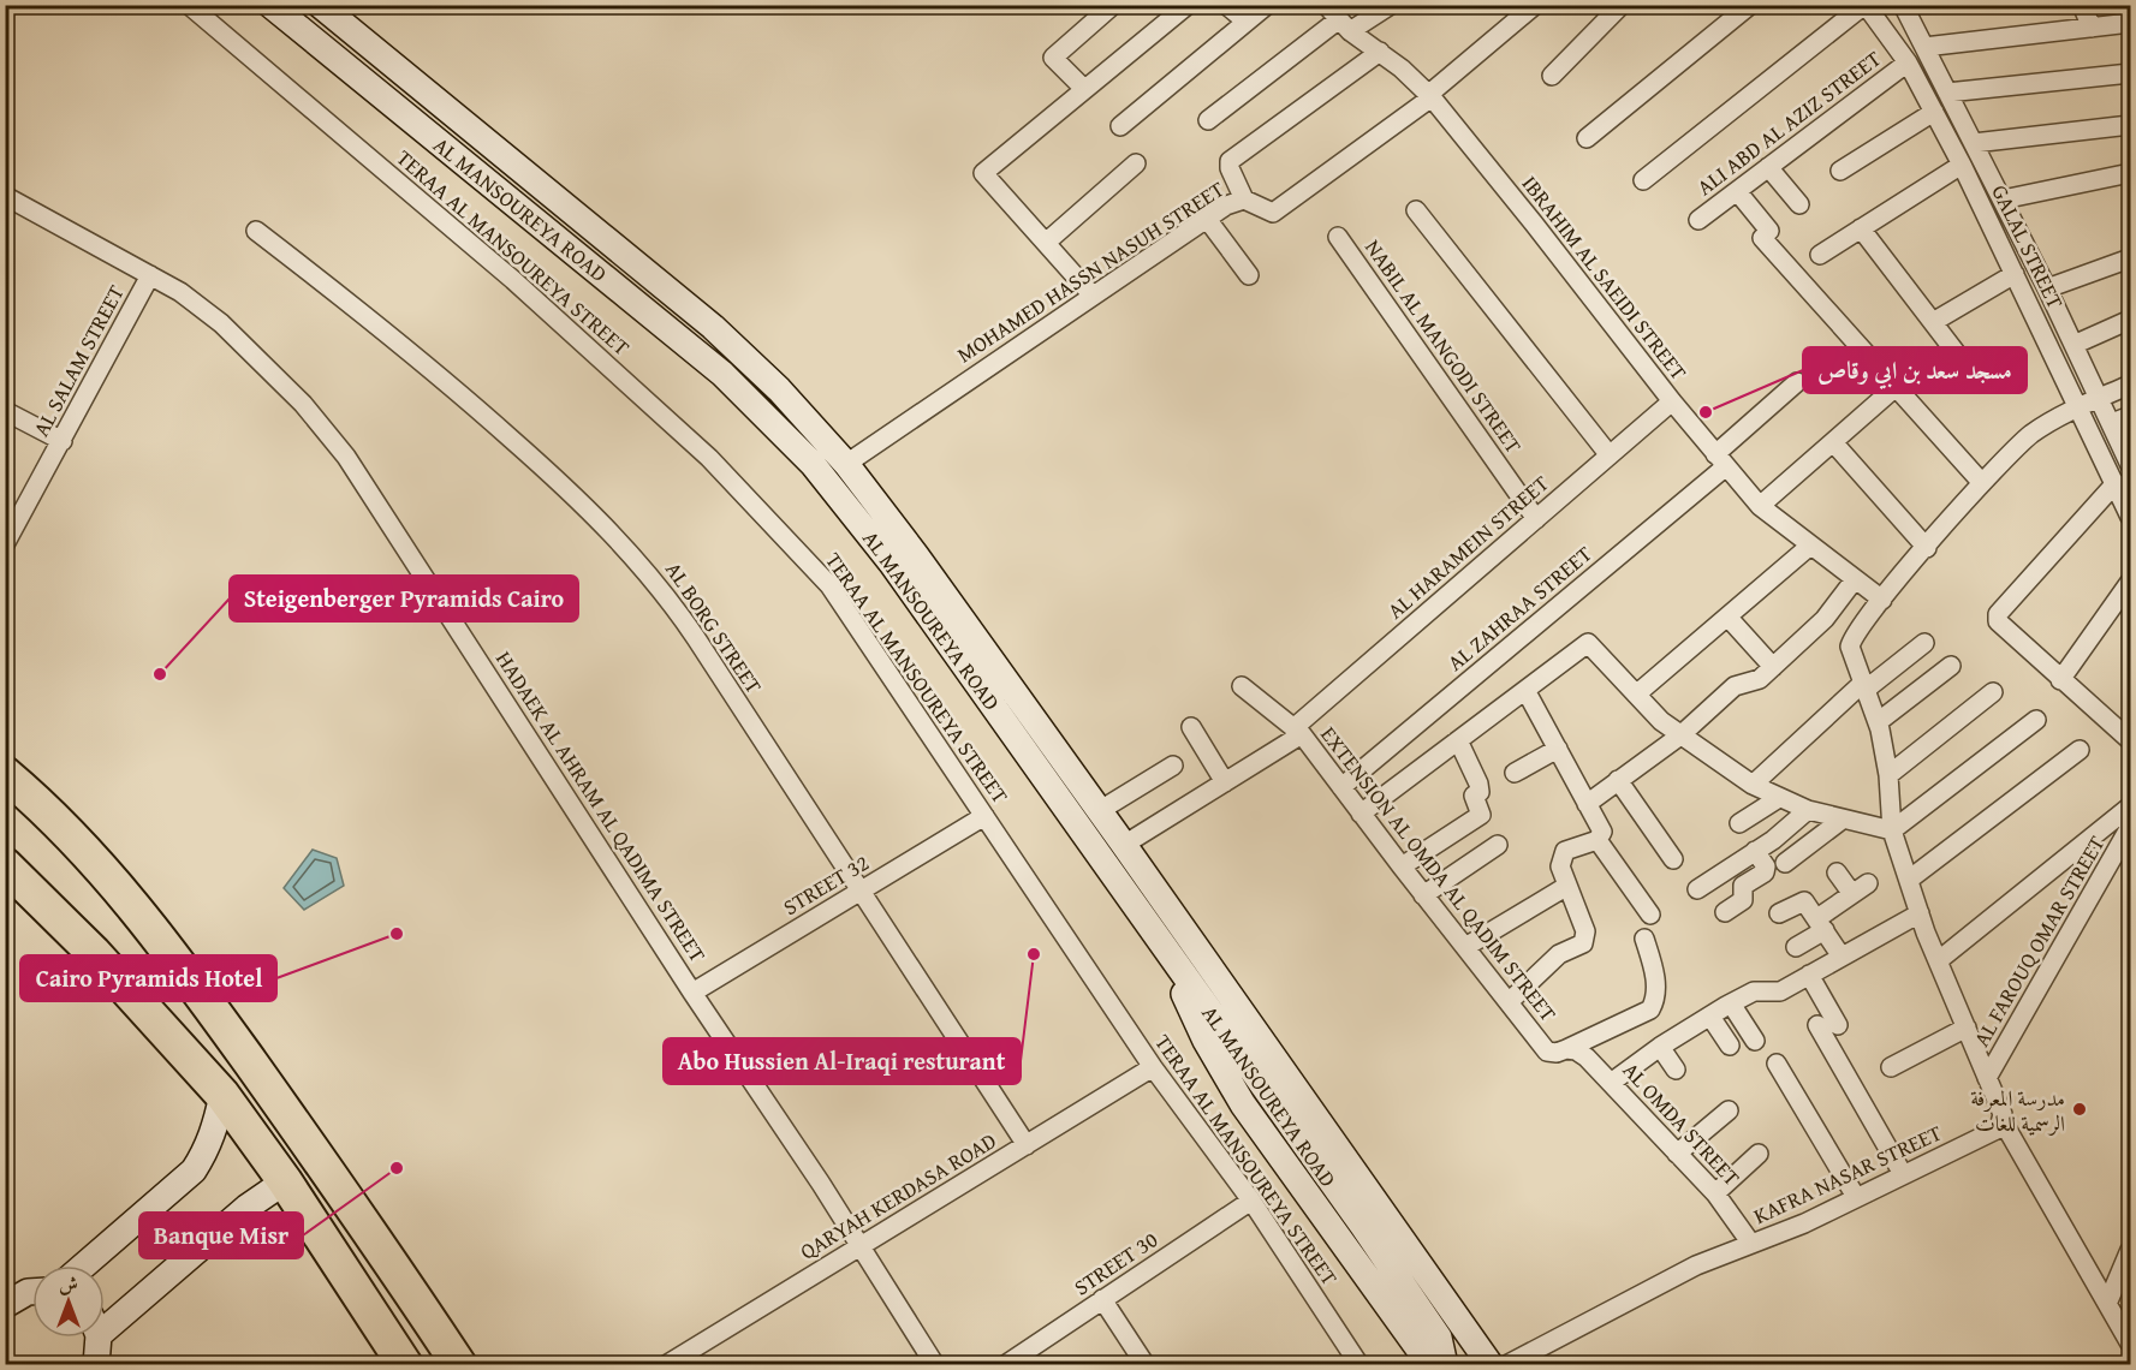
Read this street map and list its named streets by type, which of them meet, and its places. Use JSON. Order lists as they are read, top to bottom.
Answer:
{
  "streets": {
    "main road": ["AL MANSOUREYA ROAD"],
    "street": [
      "ALI ABD AL AZIZ STREET",
      "GALAL STREET",
      "TERAA AL MANSOUREYA STREET",
      "MOHAMED HASSN NASUH STREET",
      "IBRAHIM AL SAEIDI STREET",
      "NABIL AL MANGODI STREET",
      "AL SALAM STREET",
      "AL HARAMEIN STREET",
      "AL ZAHRAA STREET",
      "AL BORG STREET",
      "HADAEK AL AHRAM AL QADIMA STREET",
      "EXTENSION AL OMDA AL QADIM STREET",
      "STREET 32",
      "AL FAROUQ OMAR STREET",
      "AL OMDA STREET",
      "KAFRA NASAR STREET",
      "QARYAH KERDASA ROAD",
      "STREET 30"
    ]
  },
  "crossings": [
    ["ALI ABD AL AZIZ STREET", "GALAL STREET"],
    ["AL MANSOUREYA ROAD", "MOHAMED HASSN NASUH STREET"],
    ["TERAA AL MANSOUREYA STREET", "STREET 32"],
    ["TERAA AL MANSOUREYA STREET", "QARYAH KERDASA ROAD"],
    ["TERAA AL MANSOUREYA STREET", "STREET 30"],
    ["MOHAMED HASSN NASUH STREET", "IBRAHIM AL SAEIDI STREET"],
    ["IBRAHIM AL SAEIDI STREET", "AL HARAMEIN STREET"],
    ["IBRAHIM AL SAEIDI STREET", "AL ZAHRAA STREET"],
    ["NABIL AL MANGODI STREET", "AL HARAMEIN STREET"],
    ["AL SALAM STREET", "HADAEK AL AHRAM AL QADIMA STREET"],
    ["AL HARAMEIN STREET", "EXTENSION AL OMDA AL QADIM STREET"],
    ["AL ZAHRAA STREET", "EXTENSION AL OMDA AL QADIM STREET"],
    ["AL BORG STREET", "STREET 32"],
    ["AL BORG STREET", "QARYAH KERDASA ROAD"],
    ["HADAEK AL AHRAM AL QADIMA STREET", "STREET 32"],
    ["HADAEK AL AHRAM AL QADIMA STREET", "QARYAH KERDASA ROAD"],
    ["EXTENSION AL OMDA AL QADIM STREET", "AL OMDA STREET"],
    ["AL OMDA STREET", "KAFRA NASAR STREET"]
  ],
  "places": [
    "مسجد سعد بن ابي وقاص",
    "Steigenberger Pyramids Cairo",
    "Cairo Pyramids Hotel",
    "Abo Hussien Al-Iraqi resturant",
    "مدرسة المعرفة الرسمية للغات",
    "Banque Misr"
  ],
  "north": "top"
}
